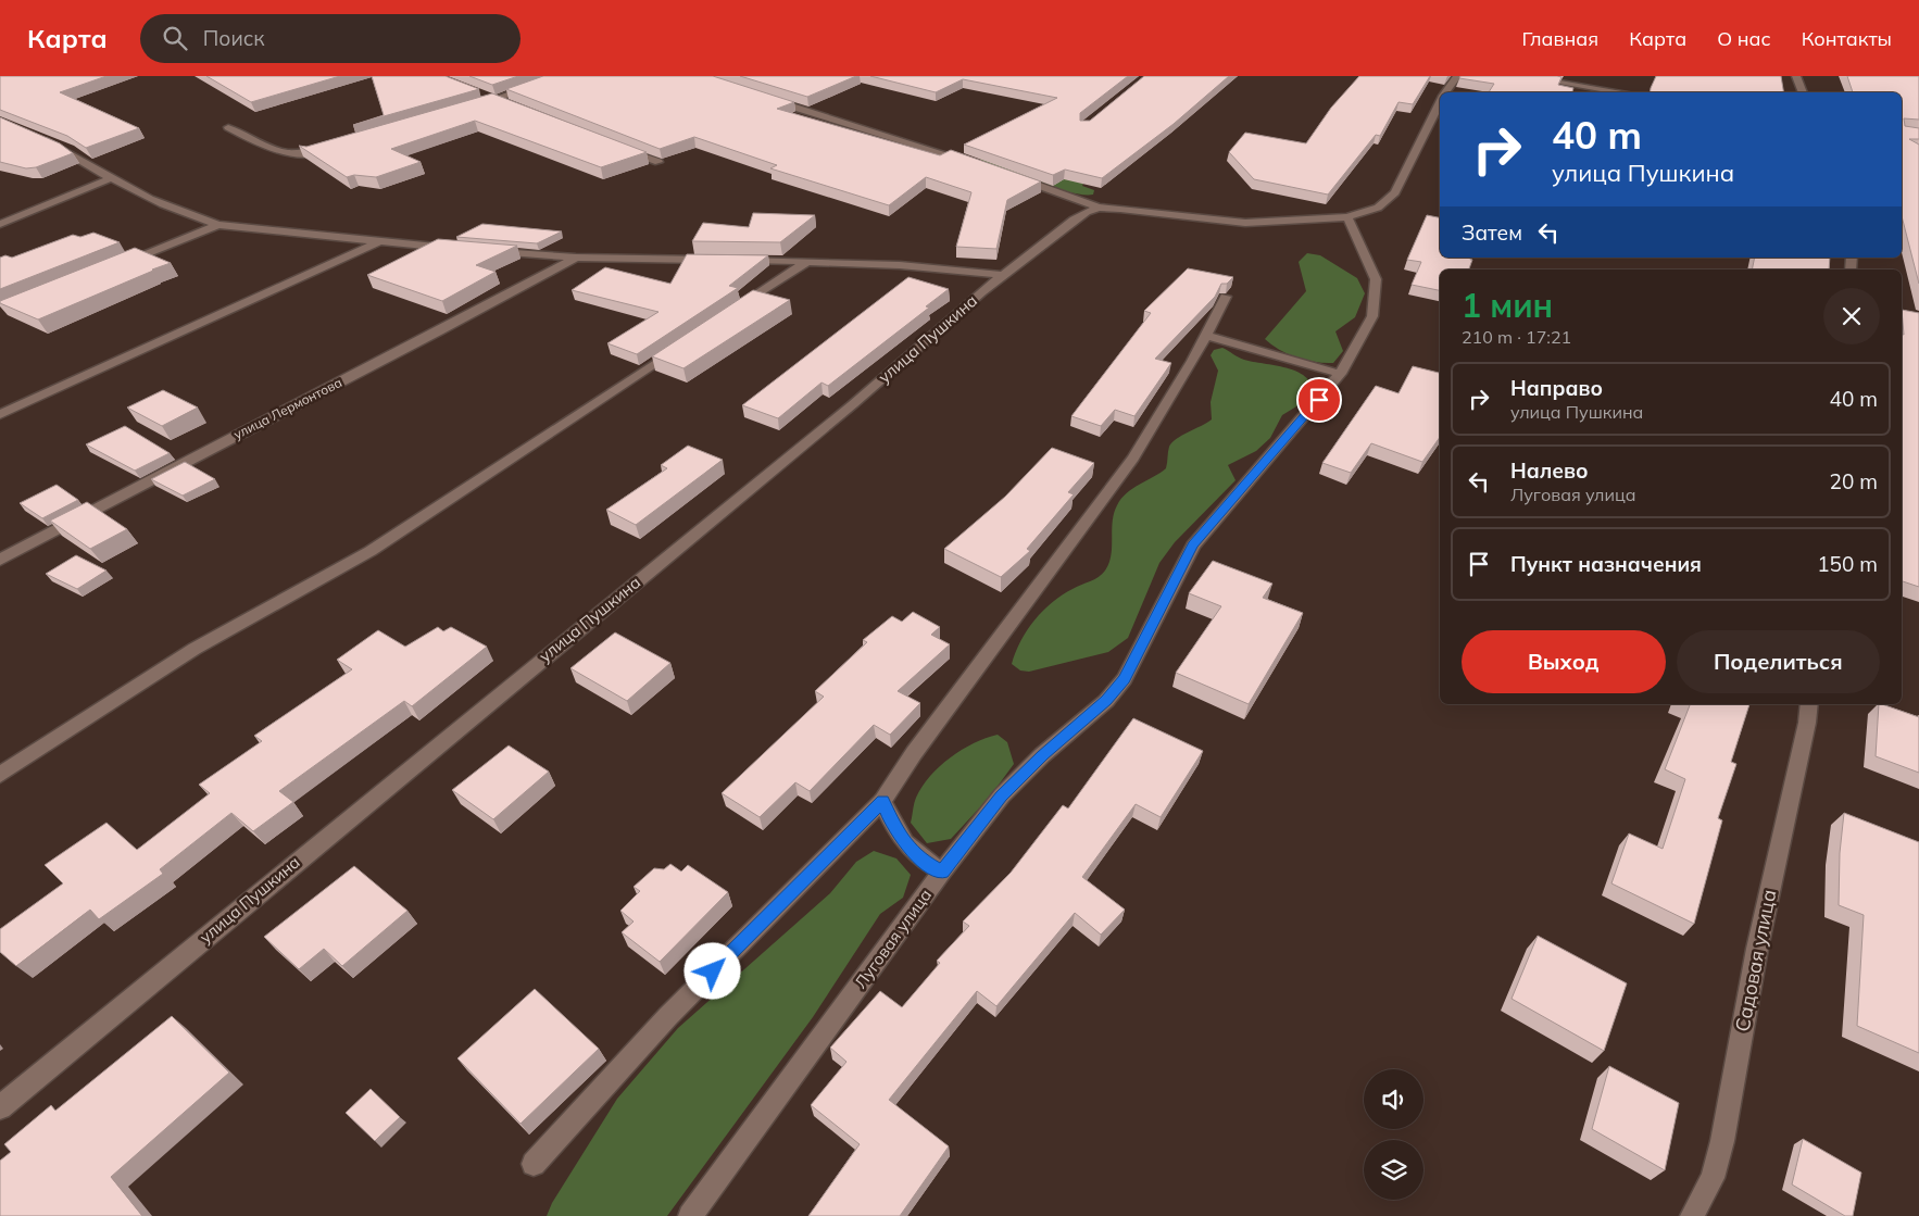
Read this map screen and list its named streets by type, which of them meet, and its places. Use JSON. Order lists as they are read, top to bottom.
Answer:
{
  "streets": {
    "street": [
      "улица Пушкина",
      "улица Лермонтова",
      "Луговая улица",
      "Садовая улица"
    ]
  },
  "crossings": [
    ["улица Пушкина", "Луговая улица"]
  ],
  "page": {
    "header": "Карта",
    "search": "Поиск",
    "nav": [
      "Главная",
      "Карта",
      "О нас",
      "Контакты"
    ],
    "turn": ["40 m", "улица Пушкина"],
    "then": "Затем",
    "heading": ["1 мин", "210 m · 17:21"],
    "list": [
      {
        "name": "Направо",
        "note": "улица Пушкина",
        "value": "40 m"
      },
      {
        "name": "Налево",
        "note": "Луговая улица",
        "value": "20 m"
      },
      {
        "name": "Пункт назначения",
        "value": "150 m"
      }
    ],
    "buttons": ["Выход", "Поделиться"]
  }
}
